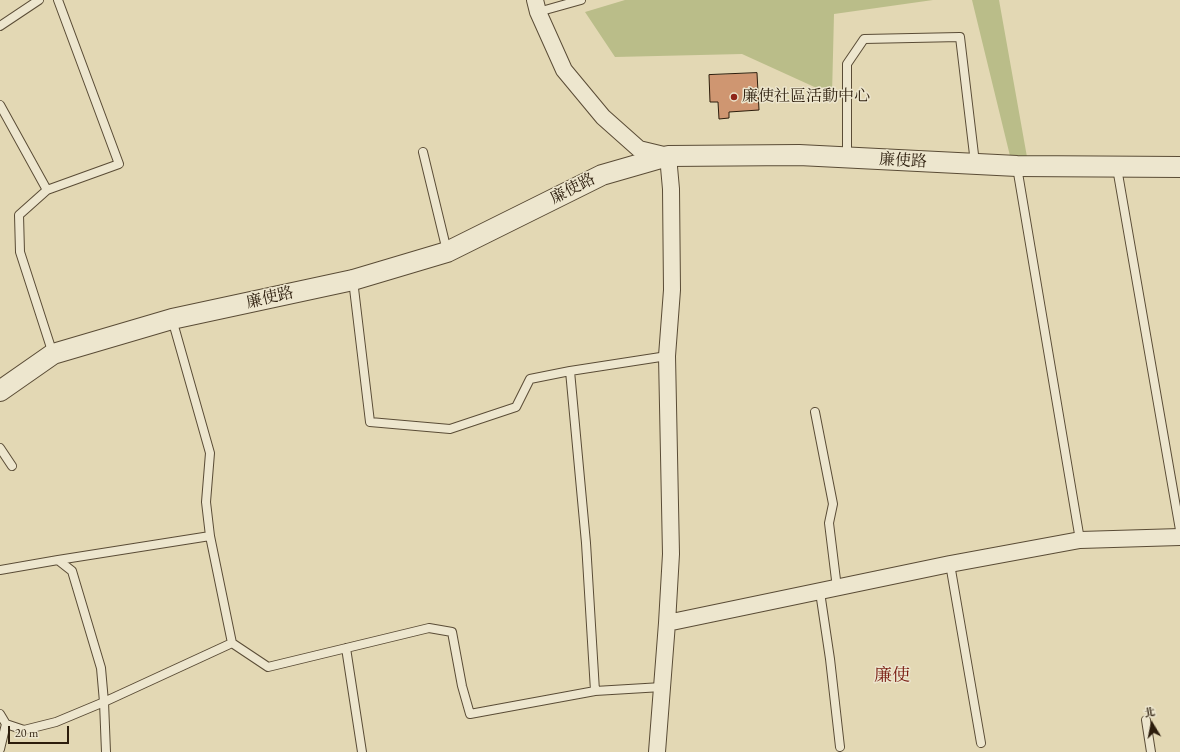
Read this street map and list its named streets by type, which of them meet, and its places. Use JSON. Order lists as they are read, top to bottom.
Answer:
{
  "streets": {
    "street": ["廉使路"]
  },
  "districts": ["廉使"],
  "places": ["廉使社區活動中心"],
  "scale_bar": "20 m",
  "north": "top"
}
